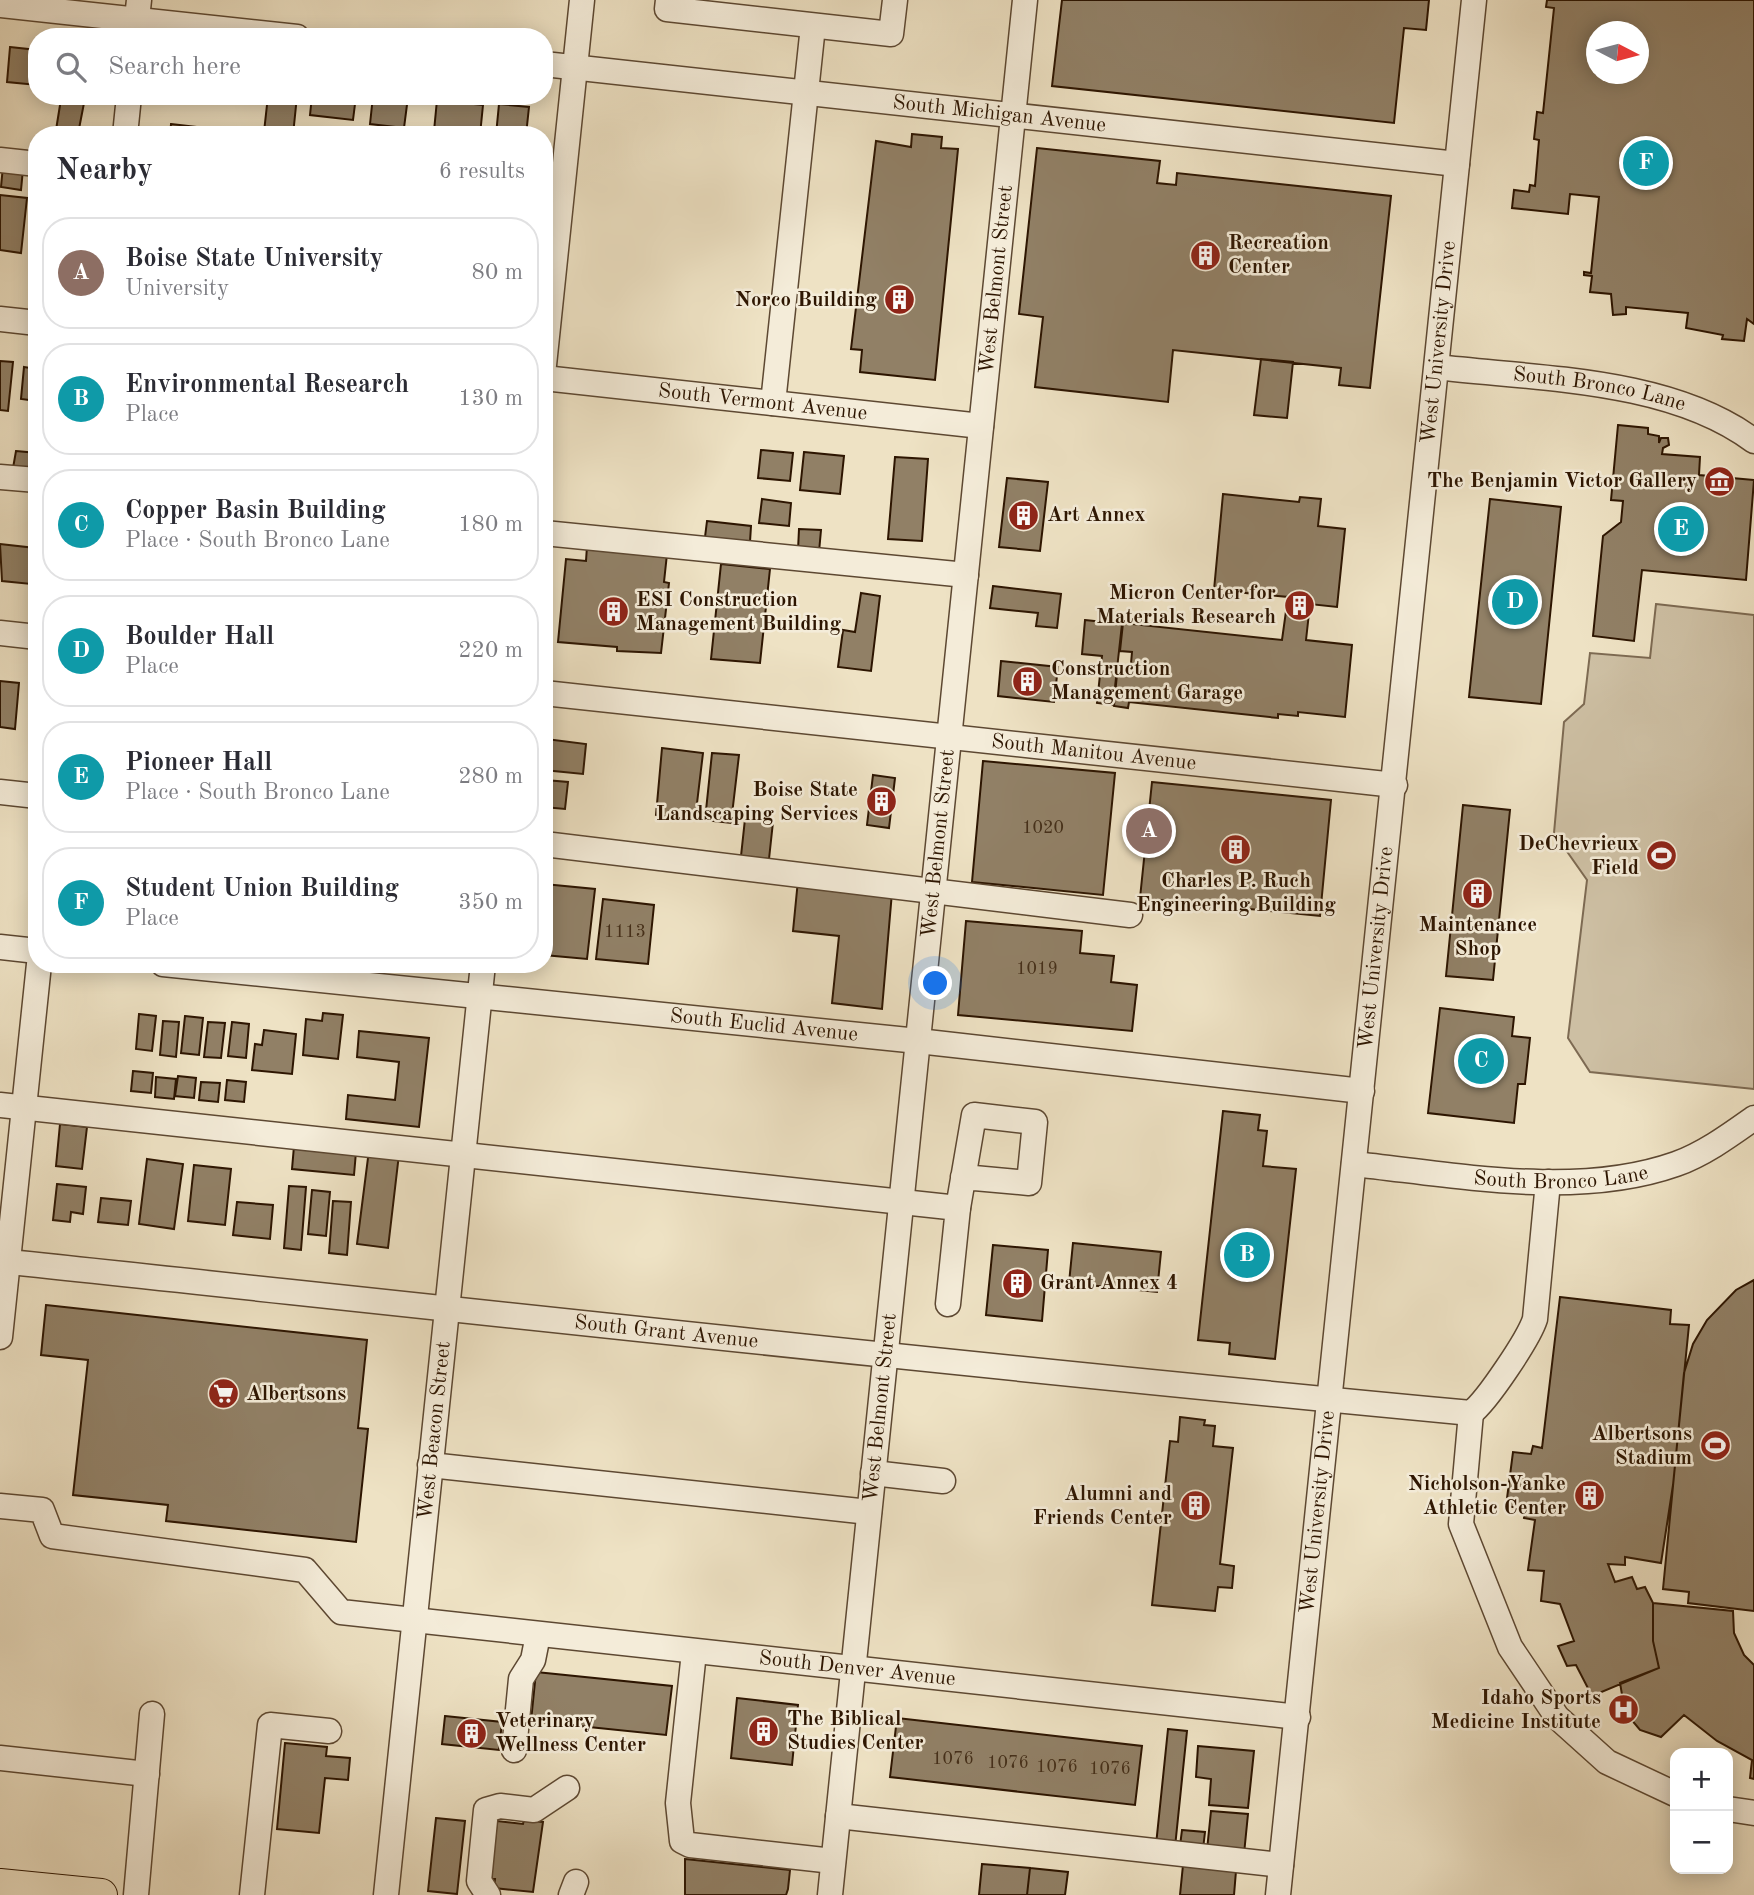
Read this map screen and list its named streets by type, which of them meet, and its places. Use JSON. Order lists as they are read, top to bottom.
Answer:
{
  "streets": {
    "street": [
      "South Michigan Avenue",
      "West Belmont Street",
      "West University Drive",
      "South Bronco Lane",
      "South Vermont Avenue",
      "South Manitou Avenue",
      "South Euclid Avenue",
      "South Grant Avenue",
      "West Beacon Street",
      "South Denver Avenue"
    ]
  },
  "crossings": [
    ["South Michigan Avenue", "West Belmont Street"],
    ["South Michigan Avenue", "West University Drive"],
    ["West Belmont Street", "South Vermont Avenue"],
    ["West Belmont Street", "South Manitou Avenue"],
    ["West Belmont Street", "South Euclid Avenue"],
    ["West Belmont Street", "South Grant Avenue"],
    ["West Belmont Street", "South Denver Avenue"],
    ["West University Drive", "South Bronco Lane"],
    ["West University Drive", "South Manitou Avenue"],
    ["West University Drive", "South Euclid Avenue"],
    ["West University Drive", "South Grant Avenue"],
    ["West University Drive", "South Denver Avenue"],
    ["South Euclid Avenue", "West Beacon Street"],
    ["South Grant Avenue", "West Beacon Street"],
    ["West Beacon Street", "South Denver Avenue"]
  ],
  "places": {
    "building": [
      "Recreation Center",
      "Norco Building",
      "Art Annex",
      "Micron Center for Materials Research",
      "ESI Construction Management Building",
      "Construction Management Garage",
      "Boise State Landscaping Services",
      "Charles P. Ruch Engineering Building",
      "Maintenance Shop",
      "Grant Annex 4",
      "Nicholson-Yanke Athletic Center",
      "Alumni and Friends Center",
      "The Biblical Studies Center",
      "Veterinary Wellness Center"
    ],
    "museum": ["The Benjamin Victor Gallery"],
    "sports": ["DeChevrieux Field", "Albertsons Stadium"],
    "supermarket": ["Albertsons"],
    "hospital": ["Idaho Sports Medicine Institute"]
  },
  "house_numbers": [
    "1020",
    "1113",
    "1019",
    "1076",
    "1076",
    "1076",
    "1076"
  ],
  "north": "right",
  "page": {
    "search": "Search here",
    "heading": ["Nearby", "6 results"],
    "pins": [
      "F",
      "E",
      "D",
      "A",
      "C",
      "B"
    ],
    "list": [
      {
        "mark": "A",
        "name": "Boise State University",
        "note": "University",
        "value": "80 m"
      },
      {
        "mark": "B",
        "name": "Environmental Research",
        "note": "Place",
        "value": "130 m"
      },
      {
        "mark": "C",
        "name": "Copper Basin Building",
        "note": "Place · South Bronco Lane",
        "value": "180 m"
      },
      {
        "mark": "D",
        "name": "Boulder Hall",
        "note": "Place",
        "value": "220 m"
      },
      {
        "mark": "E",
        "name": "Pioneer Hall",
        "note": "Place · South Bronco Lane",
        "value": "280 m"
      },
      {
        "mark": "F",
        "name": "Student Union Building",
        "note": "Place",
        "value": "350 m"
      }
    ],
    "map_buttons": ["+", "−"]
  }
}
